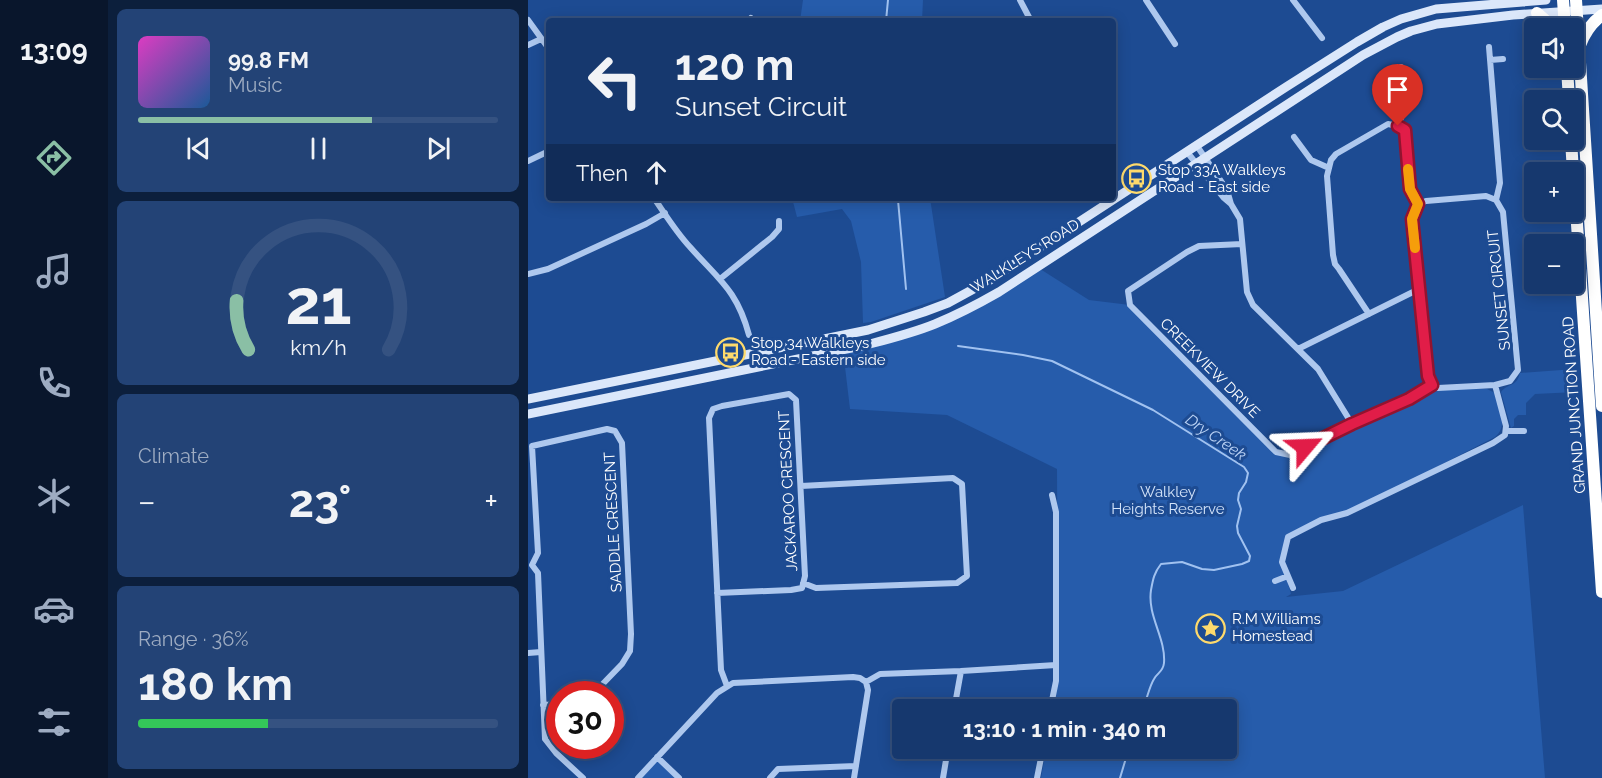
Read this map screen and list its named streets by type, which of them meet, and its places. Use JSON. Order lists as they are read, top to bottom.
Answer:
{
  "streets": {
    "highway": ["GRAND JUNCTION ROAD"],
    "main road": ["WALKLEYS ROAD"],
    "street": [
      "SUNSET CIRCUIT",
      "CREEKVIEW DRIVE",
      "JACKAROO CRESCENT",
      "SADDLE CRESCENT"
    ]
  },
  "water": ["Dry Creek"],
  "parks": ["Walkley Heights Reserve"],
  "places": {
    "bus stop": ["Stop 33A Walkleys Road - East side", "Stop 34 Walkleys Road - Eastern side"],
    "place": ["R.M Williams Homestead"]
  },
  "page": {
    "tabs": "13:09",
    "map_buttons": ["+", "−"],
    "turn": ["120 m", "Sunset Circuit"],
    "song": ["99.8 FM", "Music"],
    "then": "Then",
    "tile": [
      "Climate",
      ["Range · 36%", "180 km"]
    ],
    "heat": ["−", "23°", "+"],
    "limit": "30",
    "trip": "13:10 · 1 min · 340 m",
    "gauge": ["21", "km/h"]
  }
}
